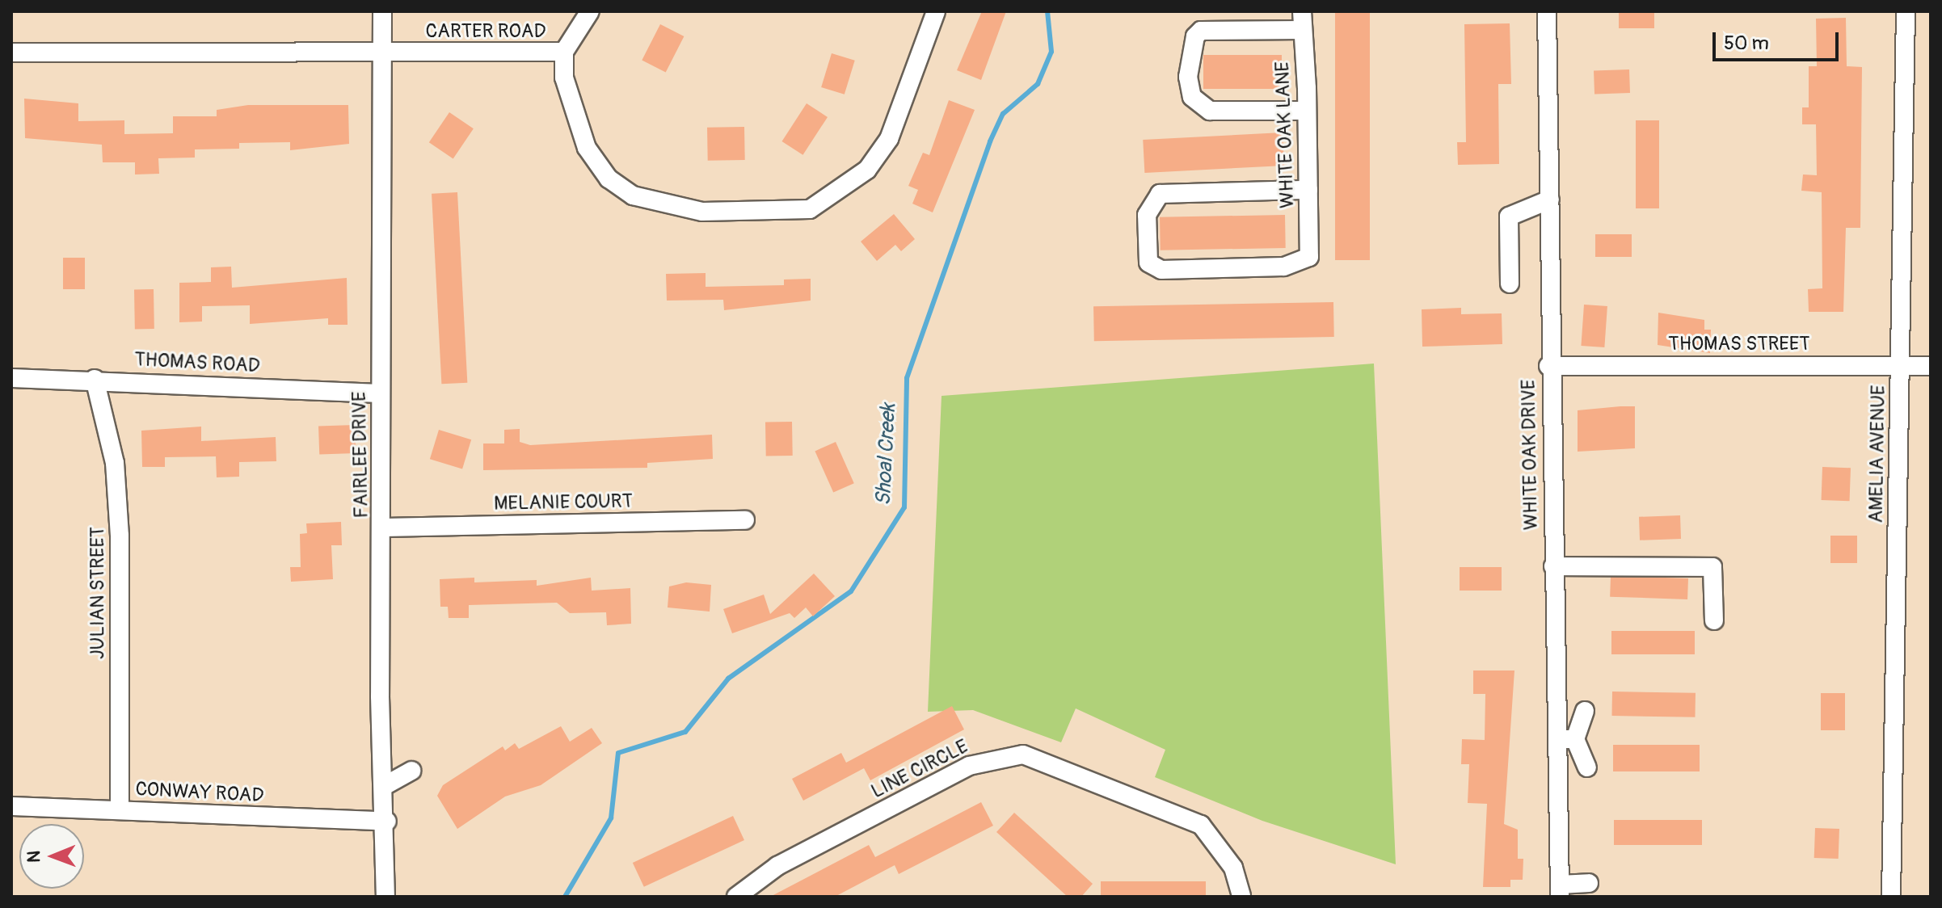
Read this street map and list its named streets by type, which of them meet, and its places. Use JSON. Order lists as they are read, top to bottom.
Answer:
{
  "streets": {
    "street": [
      "CARTER ROAD",
      "WHITE OAK LANE",
      "THOMAS STREET",
      "THOMAS ROAD",
      "AMELIA AVENUE",
      "FAIRLEE DRIVE",
      "WHITE OAK DRIVE",
      "MELANIE COURT",
      "JULIAN STREET",
      "LINE CIRCLE",
      "CONWAY ROAD"
    ]
  },
  "crossings": [
    ["CARTER ROAD", "FAIRLEE DRIVE"],
    ["THOMAS STREET", "AMELIA AVENUE"],
    ["THOMAS STREET", "WHITE OAK DRIVE"],
    ["THOMAS ROAD", "FAIRLEE DRIVE"],
    ["THOMAS ROAD", "JULIAN STREET"],
    ["FAIRLEE DRIVE", "MELANIE COURT"],
    ["FAIRLEE DRIVE", "CONWAY ROAD"],
    ["JULIAN STREET", "CONWAY ROAD"]
  ],
  "water": ["Shoal Creek"],
  "scale_bar": "50 m",
  "north": "left"
}
